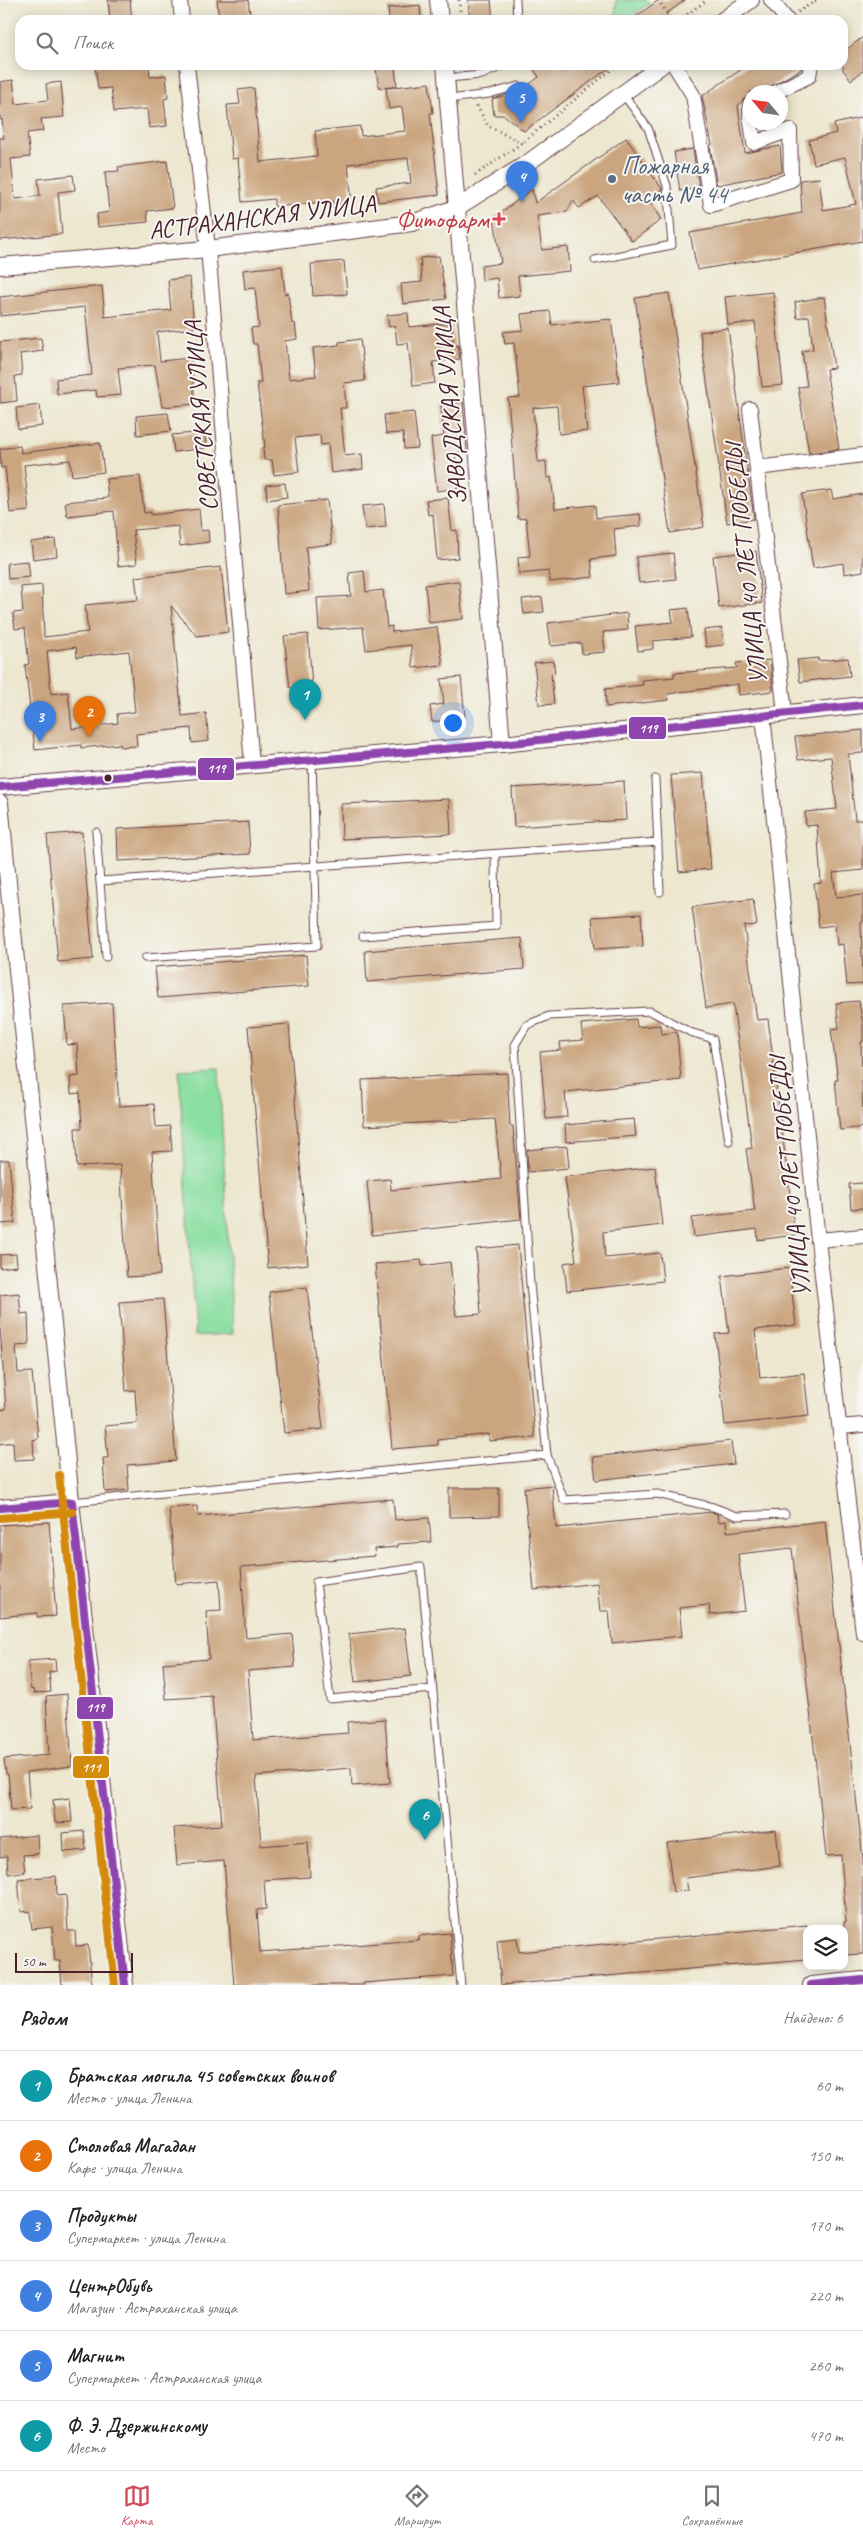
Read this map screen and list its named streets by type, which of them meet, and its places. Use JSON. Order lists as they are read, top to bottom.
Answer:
{
  "streets": {
    "street": [
      "АСТРАХАНСКАЯ УЛИЦА",
      "ЗАВОДСКАЯ УЛИЦА",
      "СОВЕТСКАЯ УЛИЦА",
      "УЛИЦА 40 ЛЕТ ПОБЕДЫ"
    ]
  },
  "crossings": [
    ["АСТРАХАНСКАЯ УЛИЦА", "ЗАВОДСКАЯ УЛИЦА"],
    ["АСТРАХАНСКАЯ УЛИЦА", "СОВЕТСКАЯ УЛИЦА"]
  ],
  "places": {
    "other": ["Пожарная часть № 44"],
    "health": ["Фитофарм"]
  },
  "lines": ["transit line 119", "transit line 111"],
  "scale_bar": "50 m",
  "north": "top left",
  "page": {
    "search": "Поиск",
    "pins": [
      "5",
      "4",
      "1",
      "2",
      "3",
      "6"
    ],
    "scale": "50 m",
    "heading": ["Рядом", "Найдено: 6"],
    "list": [
      {
        "mark": "1",
        "name": "Братская могила 45 советских воинов",
        "note": "Место · улица Ленина",
        "value": "60 m"
      },
      {
        "mark": "2",
        "name": "Столовая Магадан",
        "note": "Кафе · улица Ленина",
        "value": "150 m"
      },
      {
        "mark": "3",
        "name": "Продукты",
        "note": "Супермаркет · улица Ленина",
        "value": "170 m"
      },
      {
        "mark": "4",
        "name": "ЦентрОбувь",
        "note": "Магазин · Астраханская улица",
        "value": "220 m"
      },
      {
        "mark": "5",
        "name": "Магнит",
        "note": "Супермаркет · Астраханская улица",
        "value": "260 m"
      },
      {
        "mark": "6",
        "name": "Ф. Э. Дзержинскому",
        "note": "Место",
        "value": "470 m"
      }
    ],
    "nav": ["Карта", "Маршрут", "Сохранённые"]
  }
}
